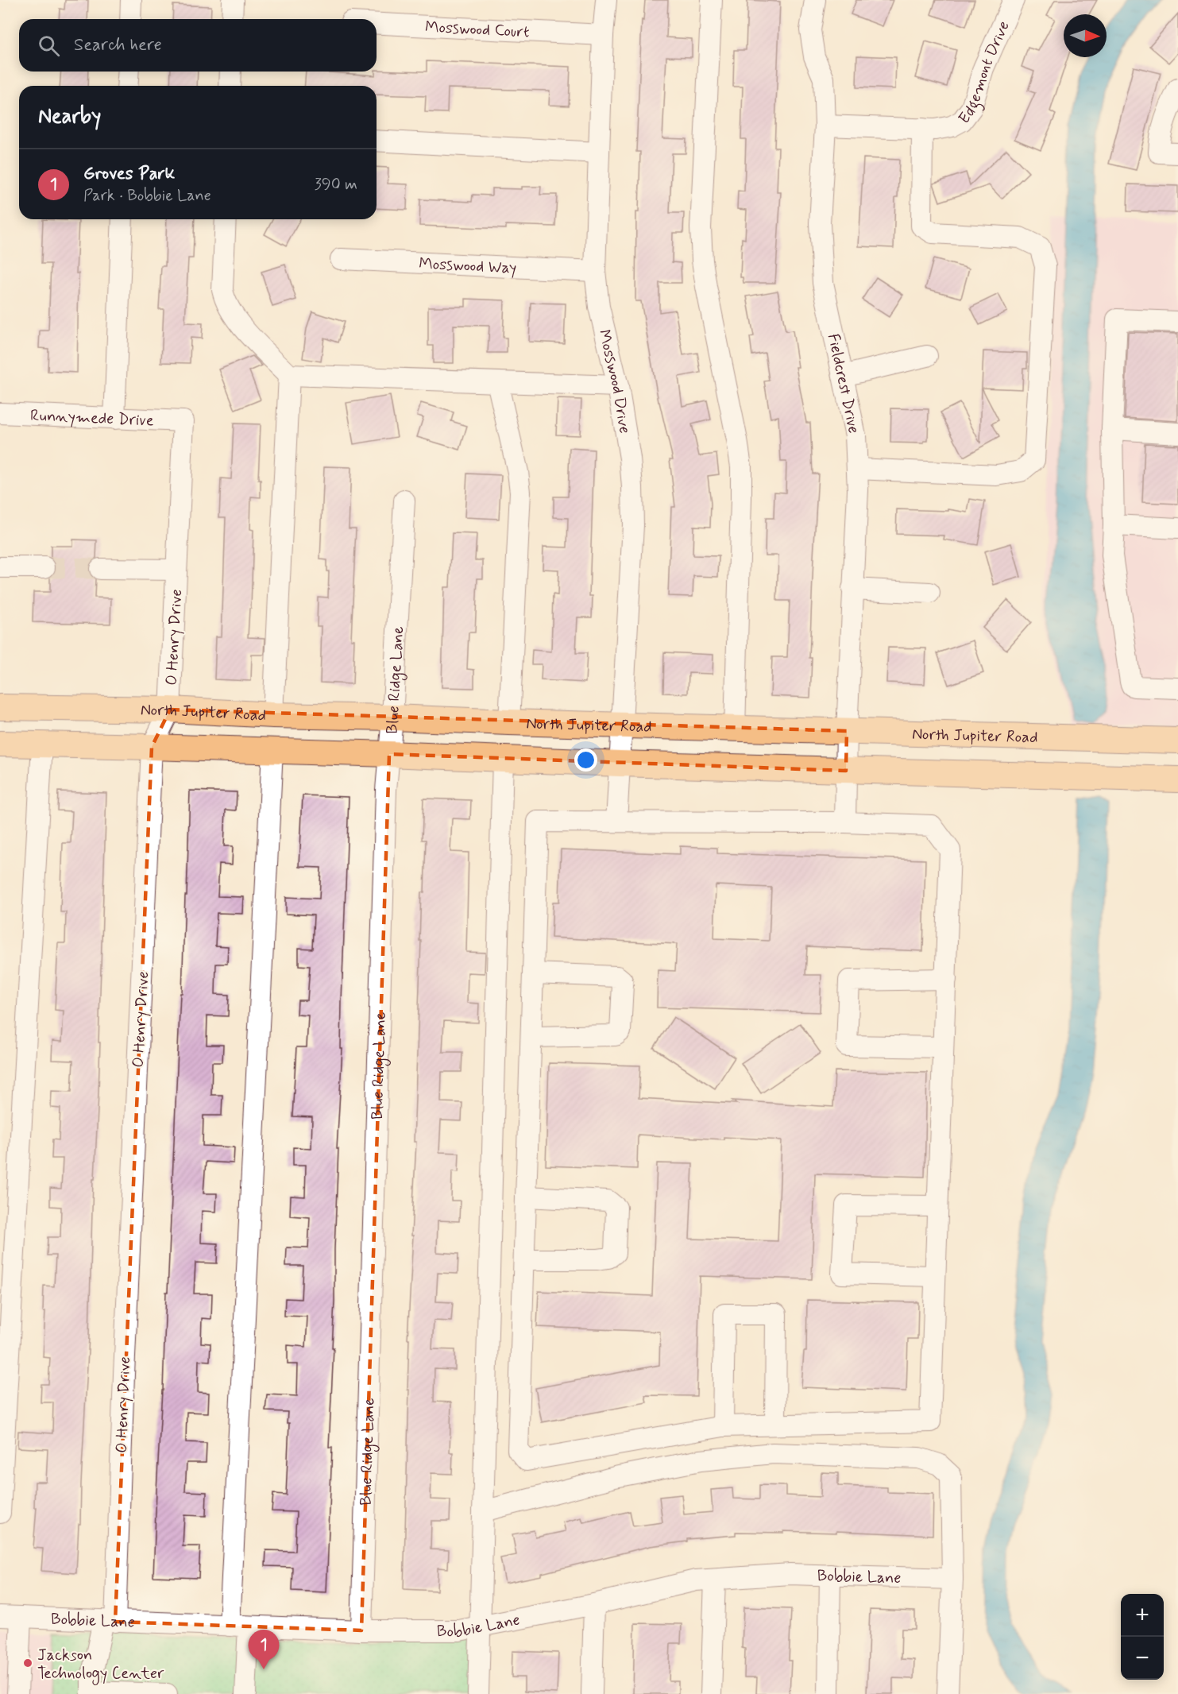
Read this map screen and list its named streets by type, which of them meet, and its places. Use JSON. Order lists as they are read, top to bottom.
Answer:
{
  "streets": {
    "main road": ["North Jupiter Road"],
    "street": [
      "Mosswood Court",
      "Edgemont Drive",
      "Mosswood Way",
      "Mosswood Drive",
      "Fieldcrest Drive",
      "Runnymede Drive",
      "O Henry Drive",
      "Blue Ridge Lane",
      "Bobbie Lane"
    ]
  },
  "crossings": [
    ["Mosswood Court", "Mosswood Drive"],
    ["Edgemont Drive", "Fieldcrest Drive"],
    ["Mosswood Way", "Mosswood Drive"],
    ["Mosswood Drive", "North Jupiter Road"],
    ["Fieldcrest Drive", "North Jupiter Road"],
    ["Runnymede Drive", "O Henry Drive"],
    ["O Henry Drive", "North Jupiter Road"],
    ["O Henry Drive", "Bobbie Lane"],
    ["Blue Ridge Lane", "North Jupiter Road"],
    ["Blue Ridge Lane", "Bobbie Lane"]
  ],
  "places": ["Jackson Technology Center"],
  "north": "right",
  "page": {
    "search": "Search here",
    "heading": "Nearby",
    "list": [
      {
        "mark": "1",
        "name": "Groves Park",
        "note": "Park · Bobbie Lane",
        "value": "390 m"
      }
    ],
    "map_buttons": ["+", "−"],
    "pins": "1"
  }
}
